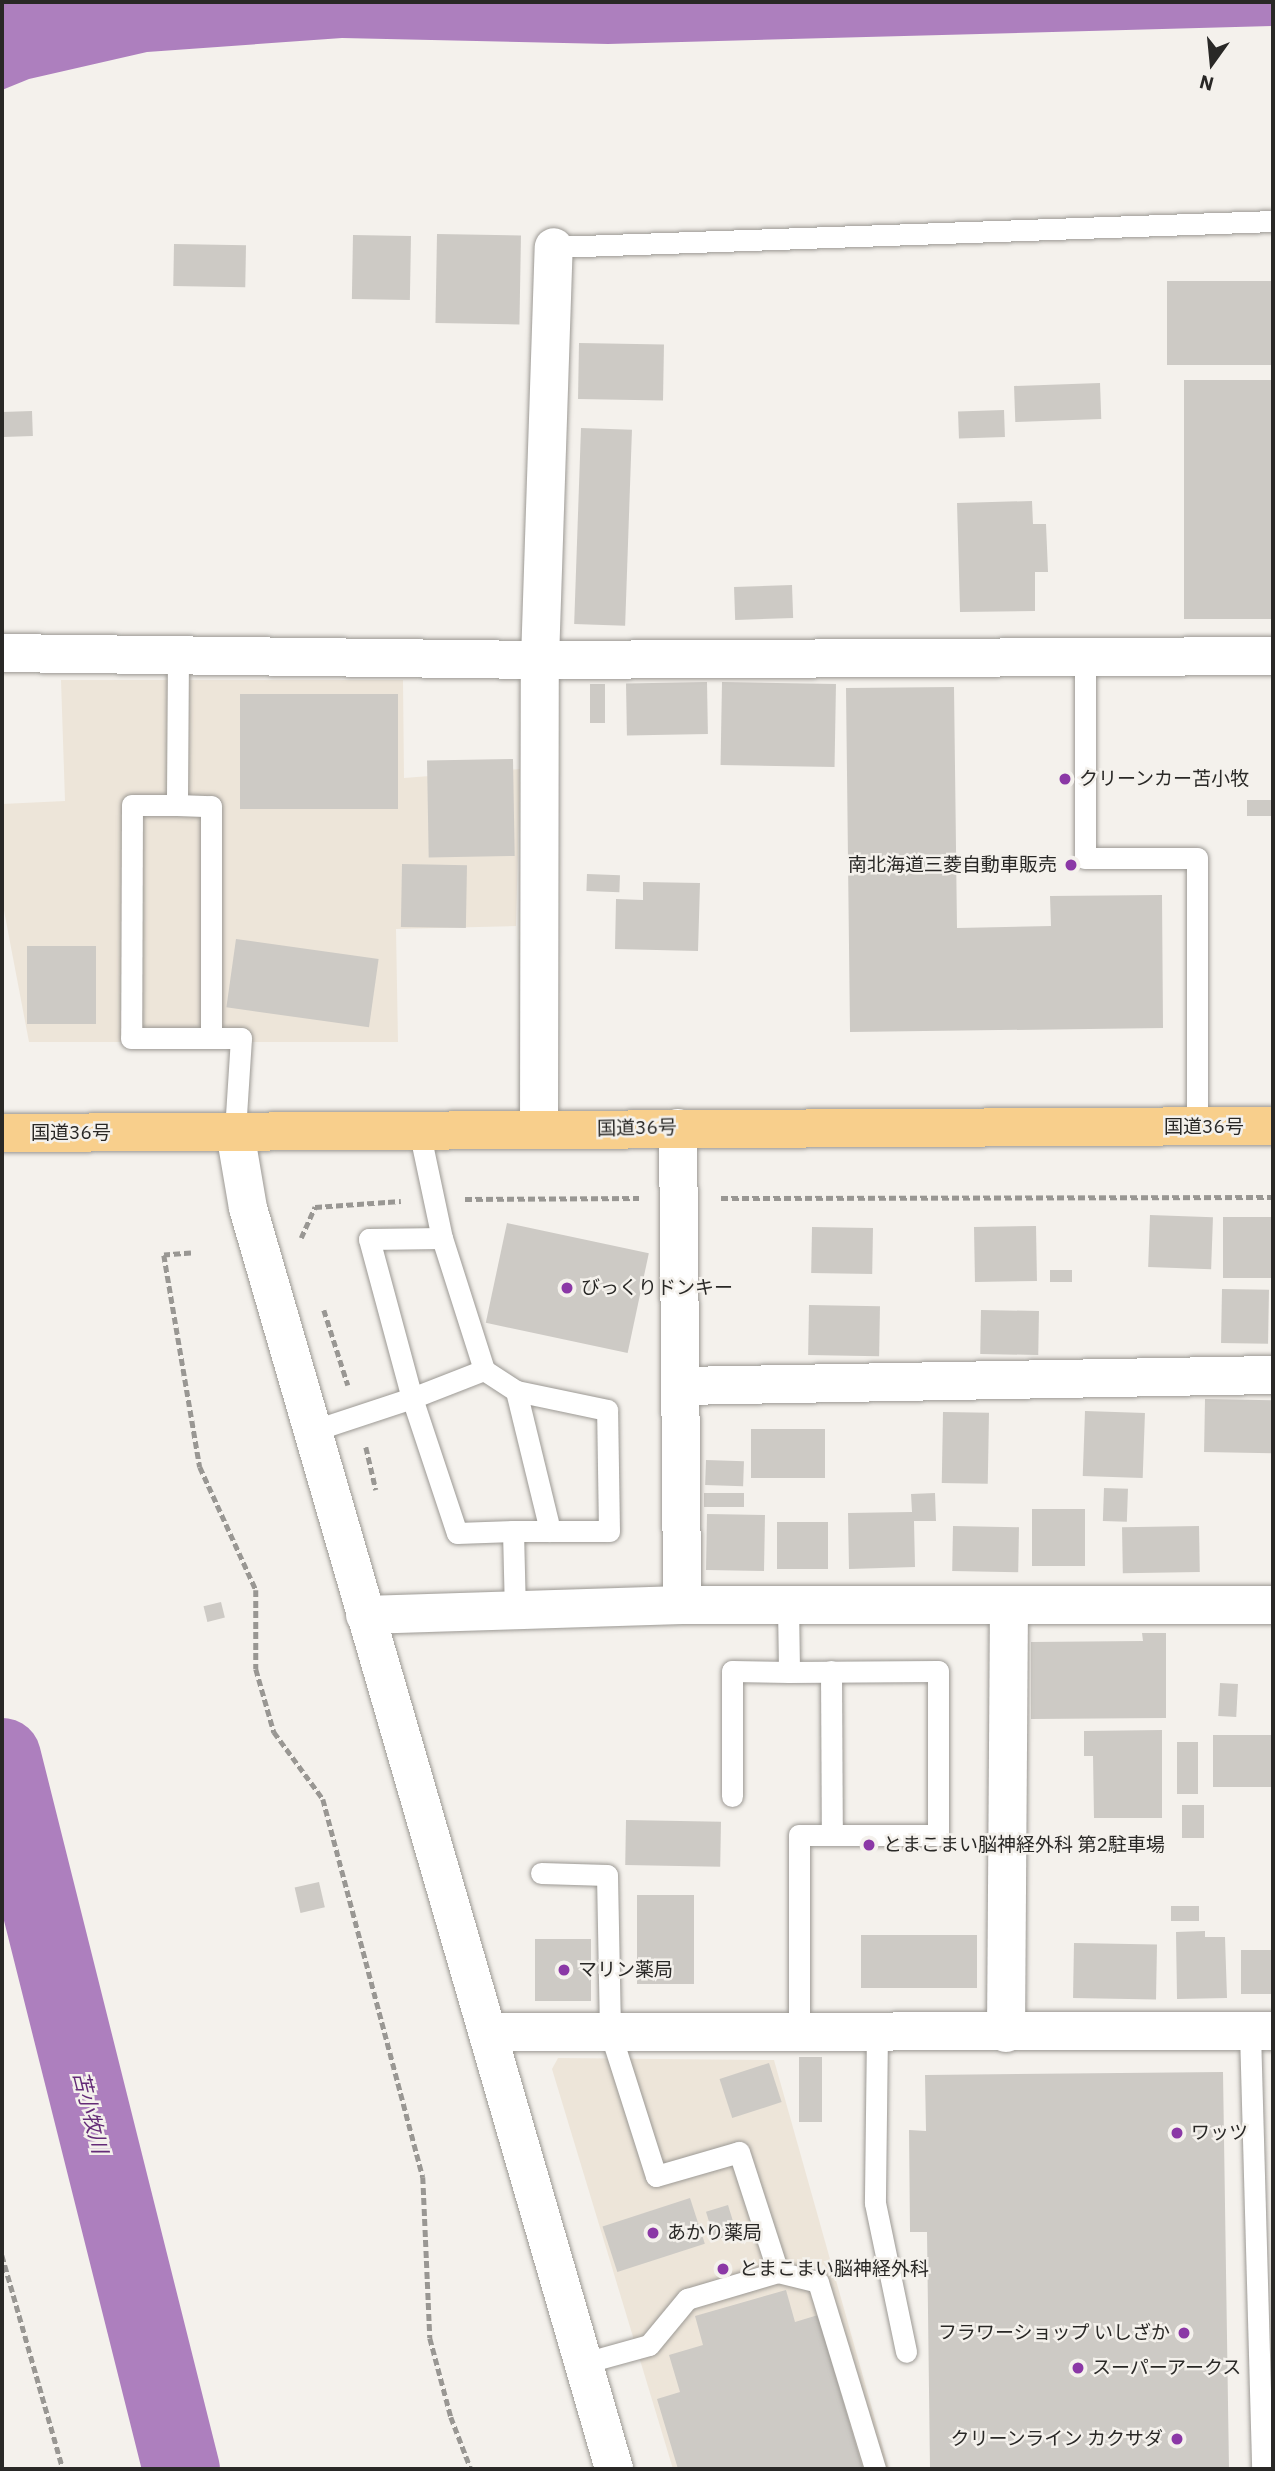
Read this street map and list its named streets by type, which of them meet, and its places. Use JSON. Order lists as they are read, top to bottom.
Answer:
{
  "streets": {
    "highway": ["国道36号"]
  },
  "water": ["苫小牧川"],
  "places": [
    "クリーンカー苫小牧",
    "南北海道三菱自動車販売",
    "びっくりドンキー",
    "とまこまい脳神経外科 第2駐車場",
    "マリン薬局",
    "ワッツ",
    "あかり薬局",
    "とまこまい脳神経外科",
    "フラワーショップ いしざか",
    "スーパーアークス",
    "クリーンライン カクサダ"
  ],
  "north": "bottom"
}
